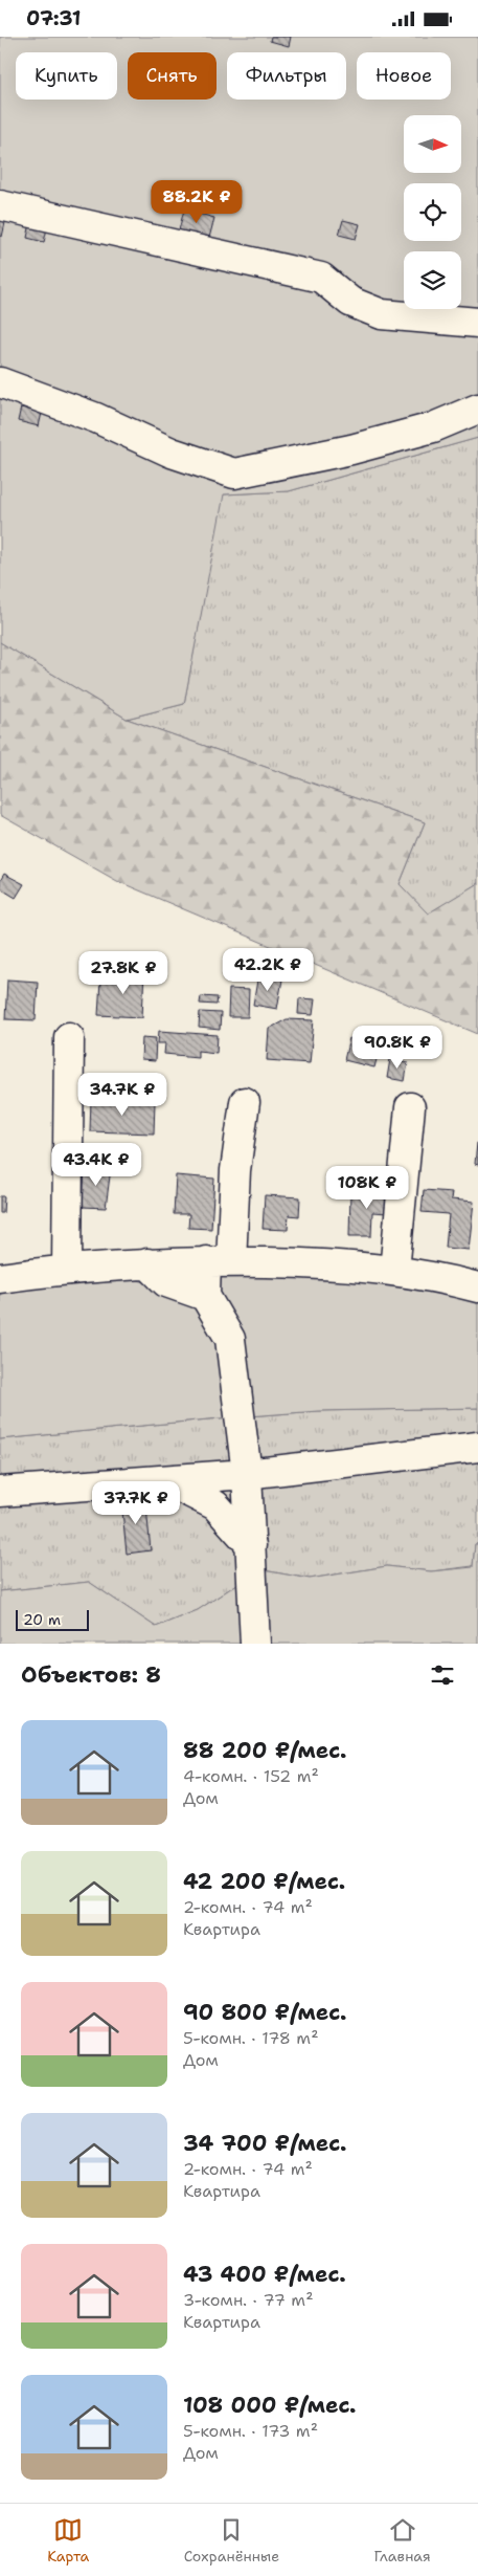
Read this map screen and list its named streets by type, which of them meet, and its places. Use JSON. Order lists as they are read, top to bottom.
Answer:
{
  "scale_bar": "20 m",
  "north": "right",
  "page": {
    "status": "07:31",
    "chip": [
      "Купить",
      "Снять",
      "Фильтры",
      "Новое"
    ],
    "price": [
      "88.2K ₽",
      "42.2K ₽",
      "27.8K ₽",
      "90.8K ₽",
      "34.7K ₽",
      "43.4K ₽",
      "108K ₽",
      "37.7K ₽"
    ],
    "scale": "20 m",
    "heading": "Объектов: 8",
    "list": [
      {
        "name": "88 200 ₽/мес.",
        "note": "4-комн. · 152 m² · Дом"
      },
      {
        "name": "42 200 ₽/мес.",
        "note": "2-комн. · 74 m² · Квартира"
      },
      {
        "name": "90 800 ₽/мес.",
        "note": "5-комн. · 178 m² · Дом"
      },
      {
        "name": "34 700 ₽/мес.",
        "note": "2-комн. · 74 m² · Квартира"
      },
      {
        "name": "43 400 ₽/мес.",
        "note": "3-комн. · 77 m² · Квартира"
      },
      {
        "name": "108 000 ₽/мес.",
        "note": "5-комн. · 173 m² · Дом"
      }
    ],
    "tabs": ["Карта", "Сохранённые", "Главная"]
  }
}
